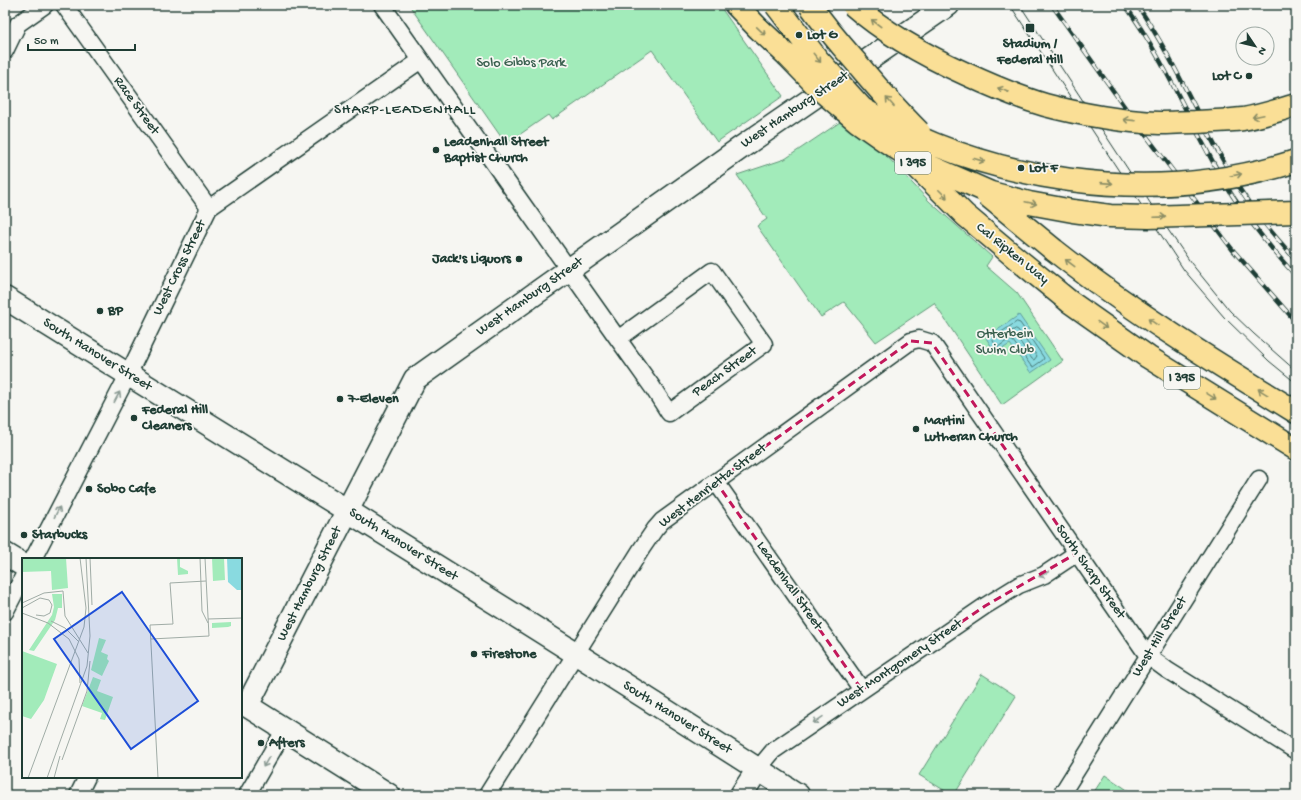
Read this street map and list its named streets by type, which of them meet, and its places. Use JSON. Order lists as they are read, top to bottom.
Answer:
{
  "streets": {
    "highway": ["I 395", "Cal Ripken Way"],
    "street": [
      "Race Street",
      "West Hamburg Street",
      "West Cross Street",
      "South Hanover Street",
      "Peach Street",
      "West Henrietta Street",
      "South Sharp Street",
      "Leadenhall Street",
      "West Hill Street",
      "West Montgomery Street"
    ]
  },
  "crossings": [
    ["Race Street", "West Cross Street"],
    ["West Hamburg Street", "South Hanover Street"],
    ["West Cross Street", "South Hanover Street"],
    ["South Hanover Street", "West Henrietta Street"],
    ["South Hanover Street", "West Montgomery Street"],
    ["West Henrietta Street", "South Sharp Street"],
    ["West Henrietta Street", "Leadenhall Street"],
    ["South Sharp Street", "West Hill Street"],
    ["South Sharp Street", "West Montgomery Street"],
    ["Leadenhall Street", "West Montgomery Street"]
  ],
  "one_way": ["West Montgomery Street"],
  "districts": ["SHARP-LEADENHALL"],
  "parks": ["Solo Gibbs Park", "Otterbein Swim Club"],
  "places": {
    "transit": ["Stadium / Federal Hill"],
    "other": [
      "Lot G",
      "Lot C",
      "Leadenhall Street Baptist Church",
      "Lot F",
      "Jack's Liquors",
      "BP",
      "7-Eleven",
      "Federal Hill Cleaners",
      "Martini Lutheran Church",
      "Sobo Cafe",
      "Starbucks",
      "Firestone",
      "Afters"
    ]
  },
  "scale_bar": "50 m",
  "north": "bottom right"
}
